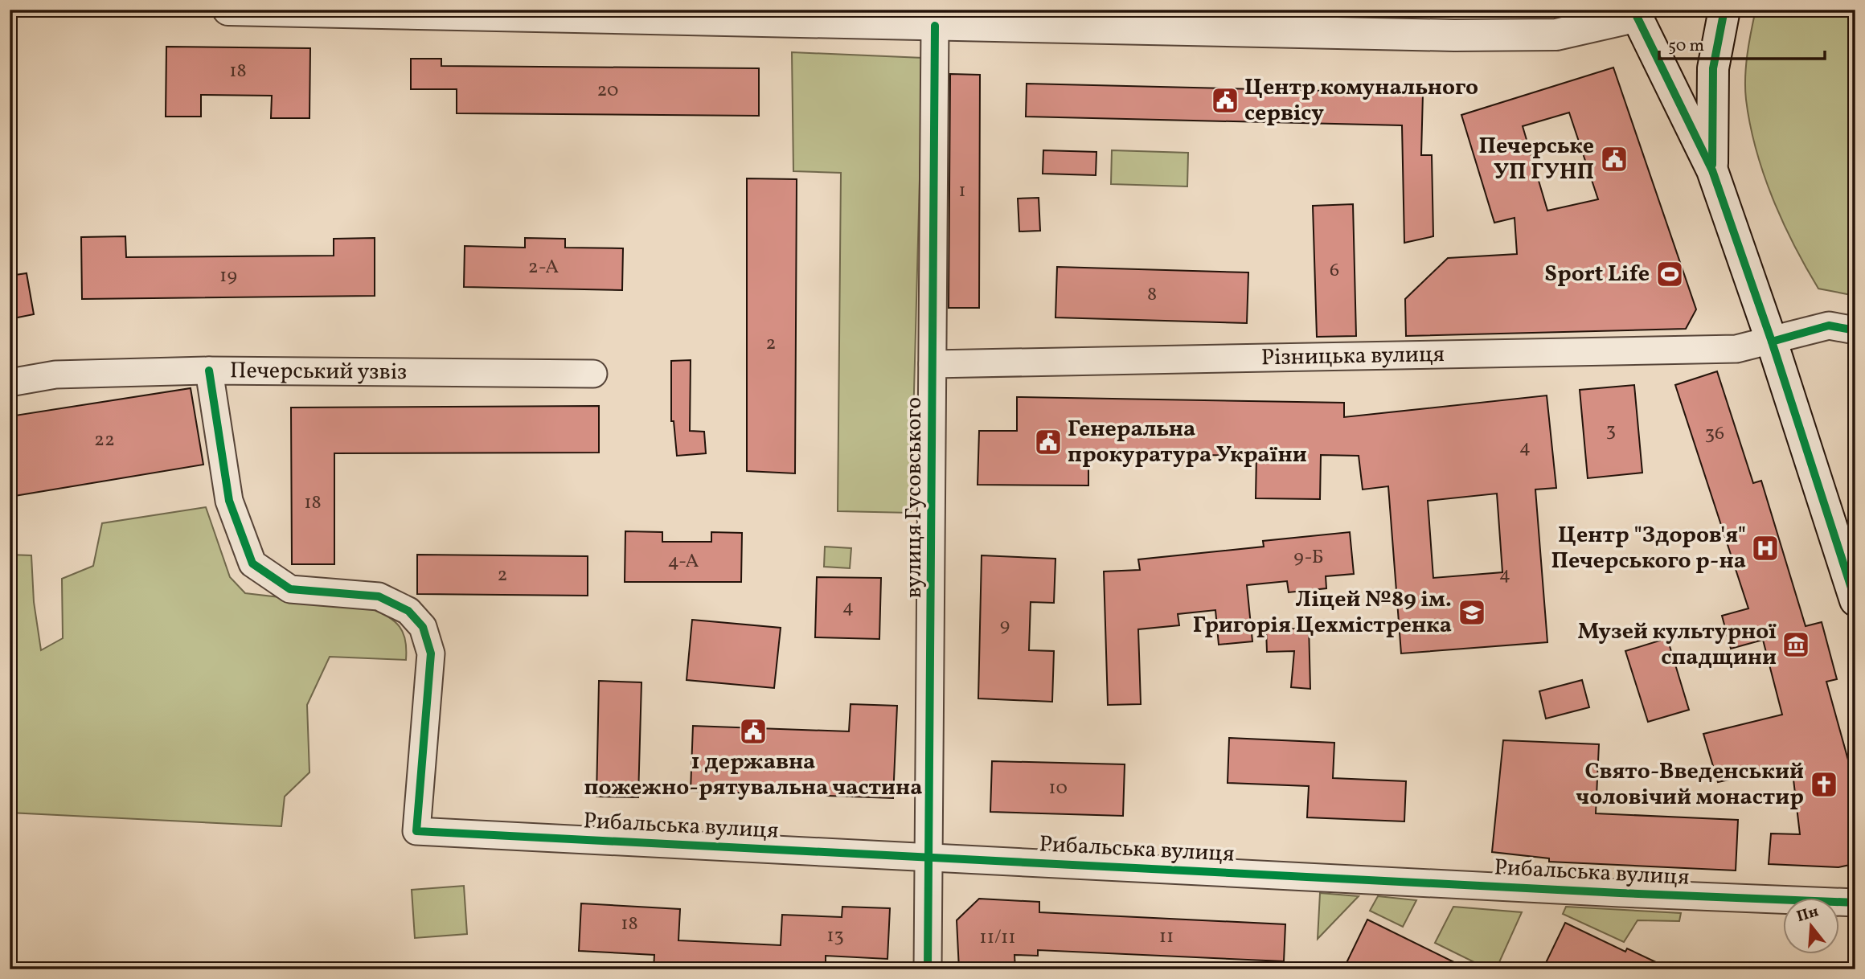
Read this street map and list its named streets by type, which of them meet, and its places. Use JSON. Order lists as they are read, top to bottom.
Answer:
{
  "streets": {
    "street": [
      "Різницька вулиця",
      "Печерський узвіз",
      "вулиця Гусовського",
      "Рибальська вулиця"
    ]
  },
  "crossings": [
    ["Різницька вулиця", "вулиця Гусовського"],
    ["Печерський узвіз", "Рибальська вулиця"],
    ["вулиця Гусовського", "Рибальська вулиця"]
  ],
  "places": {
    "public building": [
      "Центр комунального сервісу",
      "Печерське УП ГУНП",
      "Генеральна прокуратура України",
      "1 державна пожежно-рятувальна частина"
    ],
    "sports": ["Sport Life"],
    "hospital": ["Центр \"Здоров'я\" Печерського р-на"],
    "school or university": ["Ліцей №89 ім. Григорія Цехмістренка"],
    "museum": ["Музей культурної спадщини"],
    "church": ["Свято-Введенський чоловічий монастир"]
  },
  "house_numbers": [
    "18",
    "20",
    "1",
    "2-А",
    "6",
    "19",
    "8",
    "2",
    "3",
    "36",
    "22",
    "4",
    "18",
    "9-Б",
    "4-А",
    "4",
    "2",
    "4",
    "9",
    "10",
    "18",
    "13",
    "11",
    "11/11"
  ],
  "scale_bar": "50 m",
  "north": "top"
}
